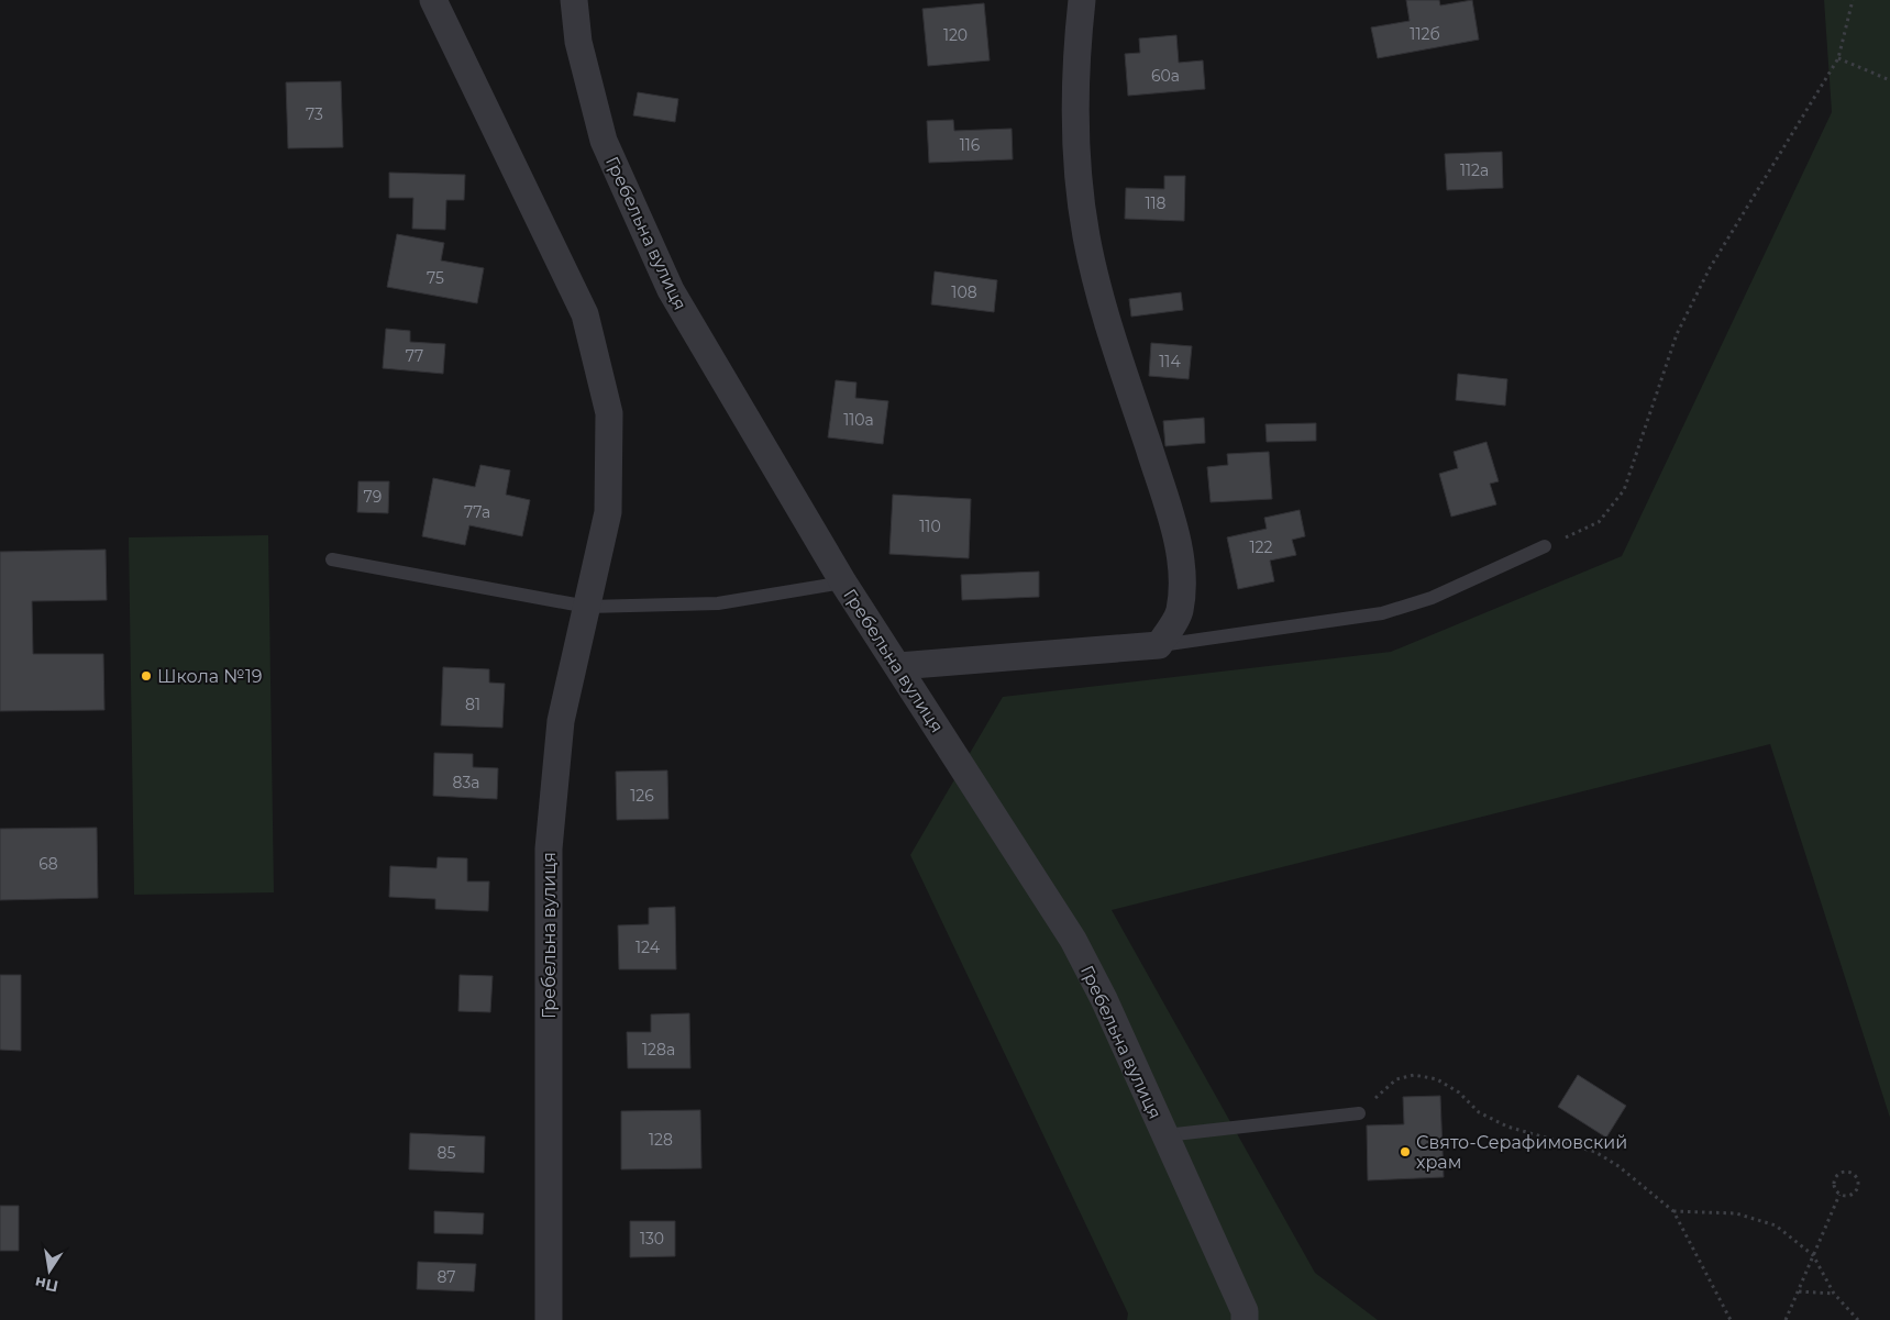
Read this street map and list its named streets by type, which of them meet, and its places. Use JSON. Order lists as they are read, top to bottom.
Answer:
{
  "streets": {
    "street": ["Гребельна вулиця"]
  },
  "places": ["Школа №19", "Свято-Серафимовский храм"],
  "house_numbers": [
    "112б",
    "120",
    "60а",
    "73",
    "116",
    "112а",
    "118",
    "75",
    "108",
    "77",
    "114",
    "110а",
    "79",
    "77а",
    "110",
    "122",
    "81",
    "83а",
    "126",
    "68",
    "124",
    "128а",
    "128",
    "85",
    "130",
    "87"
  ],
  "north": "bottom"
}
